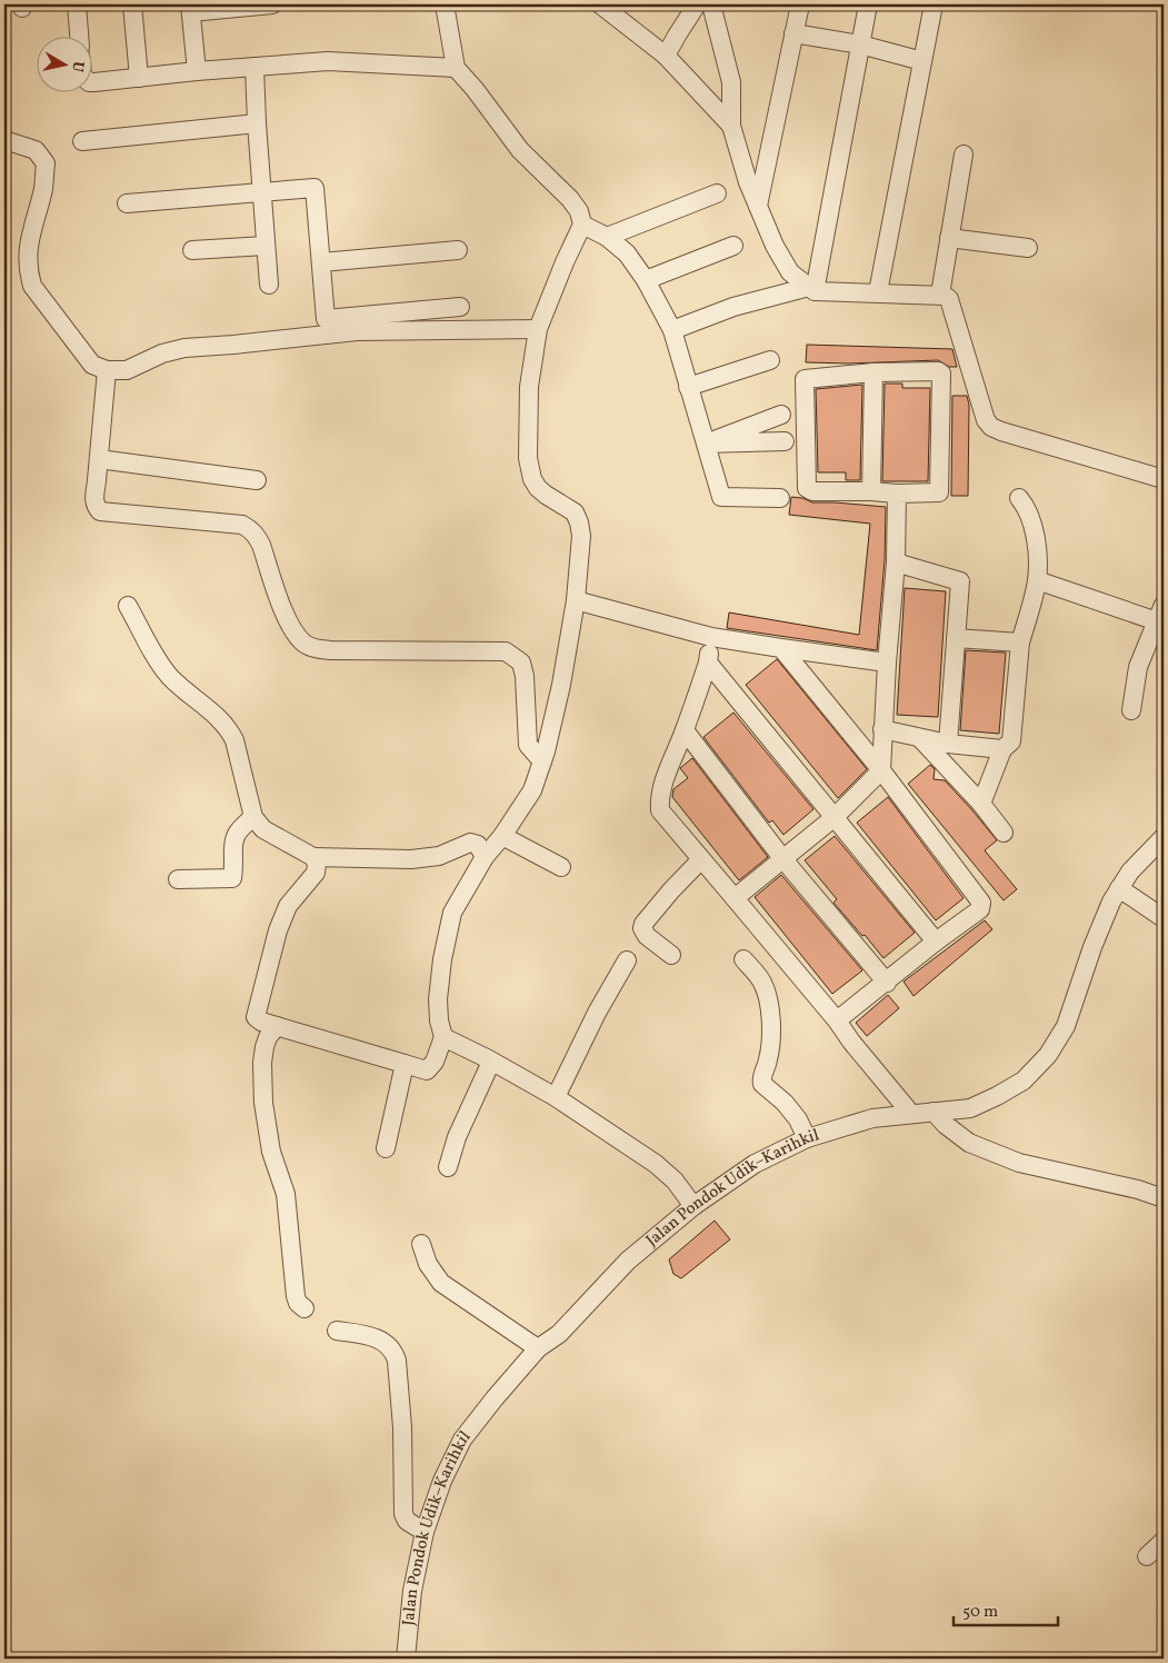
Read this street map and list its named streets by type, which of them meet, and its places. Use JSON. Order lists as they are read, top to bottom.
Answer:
{
  "streets": {
    "street": ["Jalan Pondok Udik–Karihkil"]
  },
  "scale_bar": "50 m",
  "north": "right"
}
